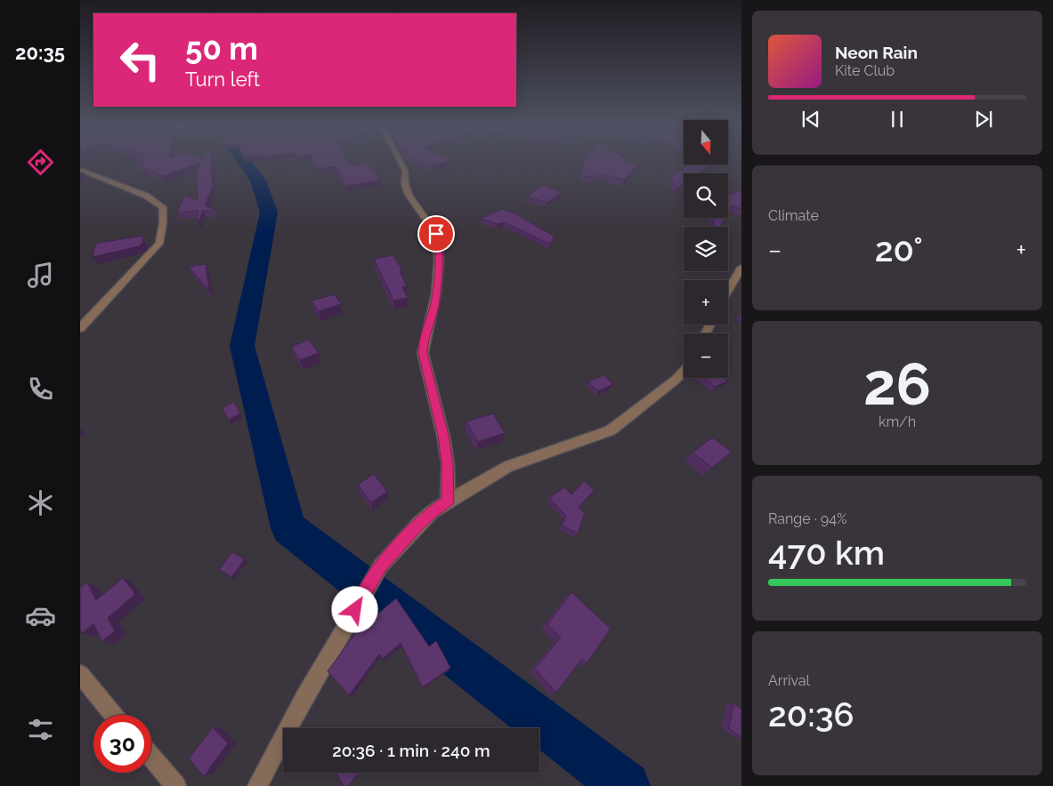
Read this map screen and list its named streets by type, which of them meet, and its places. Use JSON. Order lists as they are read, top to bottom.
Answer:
{
  "north": "bottom",
  "page": {
    "tabs": "20:35",
    "turn": ["50 m", "Turn left"],
    "song": ["Neon Rain", "Kite Club"],
    "map_buttons": ["+", "−"],
    "tile": [
      "Climate",
      ["26", "km/h"],
      ["Range · 94%", "470 km"],
      ["Arrival", "20:36"]
    ],
    "heat": ["−", "20°", "+"],
    "limit": "30",
    "trip": "20:36 · 1 min · 240 m"
  }
}
